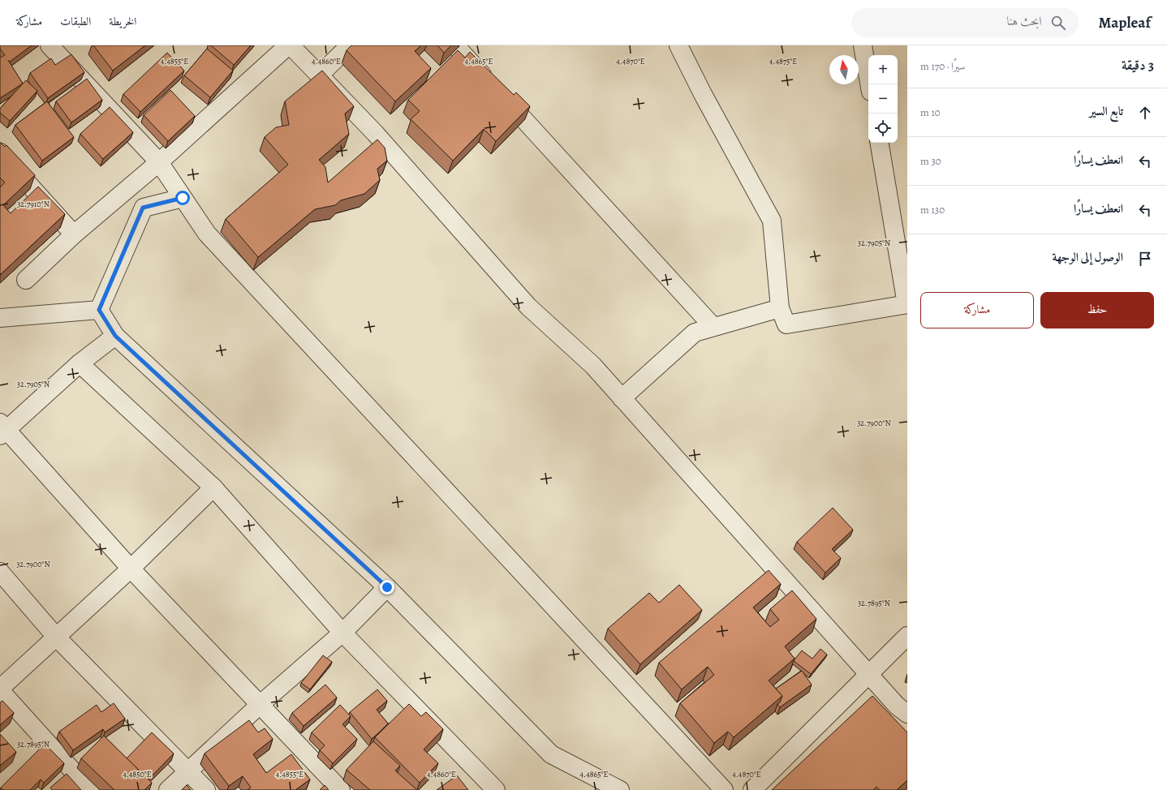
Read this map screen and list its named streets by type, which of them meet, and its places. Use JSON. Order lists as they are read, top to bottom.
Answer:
{
  "north": "top",
  "page": {
    "header": "Mapleaf",
    "search": "ابحث هنا",
    "nav": ["الخريطة", "الطبقات", "مشاركة"],
    "heading": ["3 دقيقة", "سيرًا · 170 m"],
    "map_buttons": ["+", "−"],
    "list": [
      ["تابع السير", "10 m"],
      ["انعطف يسارًا", "30 m"],
      ["انعطف يسارًا", "130 m"],
      "الوصول إلى الوجهة"
    ],
    "buttons": ["حفظ", "مشاركة"]
  },
  "coordinates": [
    "4.4855°E",
    "4.4860°E",
    "4.4865°E",
    "4.4870°E",
    "4.4875°E",
    "32.7910°N",
    "32.7905°N",
    "32.7900°N",
    "32.7895°N",
    "4.4850°E"
  ]
}
